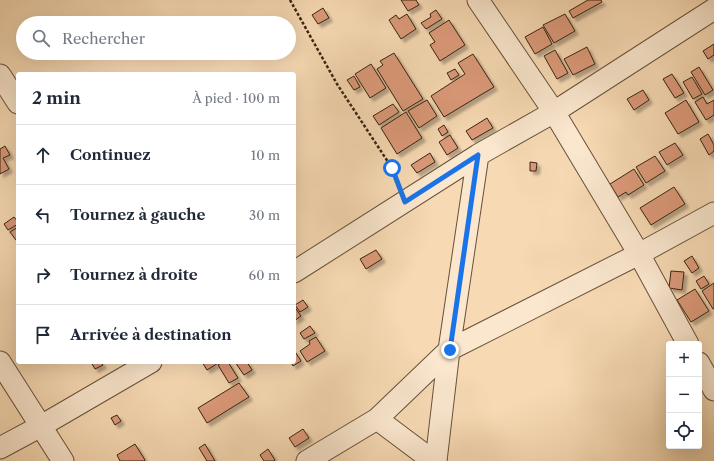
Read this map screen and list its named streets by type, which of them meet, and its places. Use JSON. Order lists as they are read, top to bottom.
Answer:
{
  "page": {
    "search": "Rechercher",
    "heading": ["2 min", "À pied · 100 m"],
    "list": [
      ["Continuez", "10 m"],
      ["Tournez à gauche", "30 m"],
      ["Tournez à droite", "60 m"],
      "Arrivée à destination"
    ],
    "map_buttons": ["+", "−"]
  }
}
